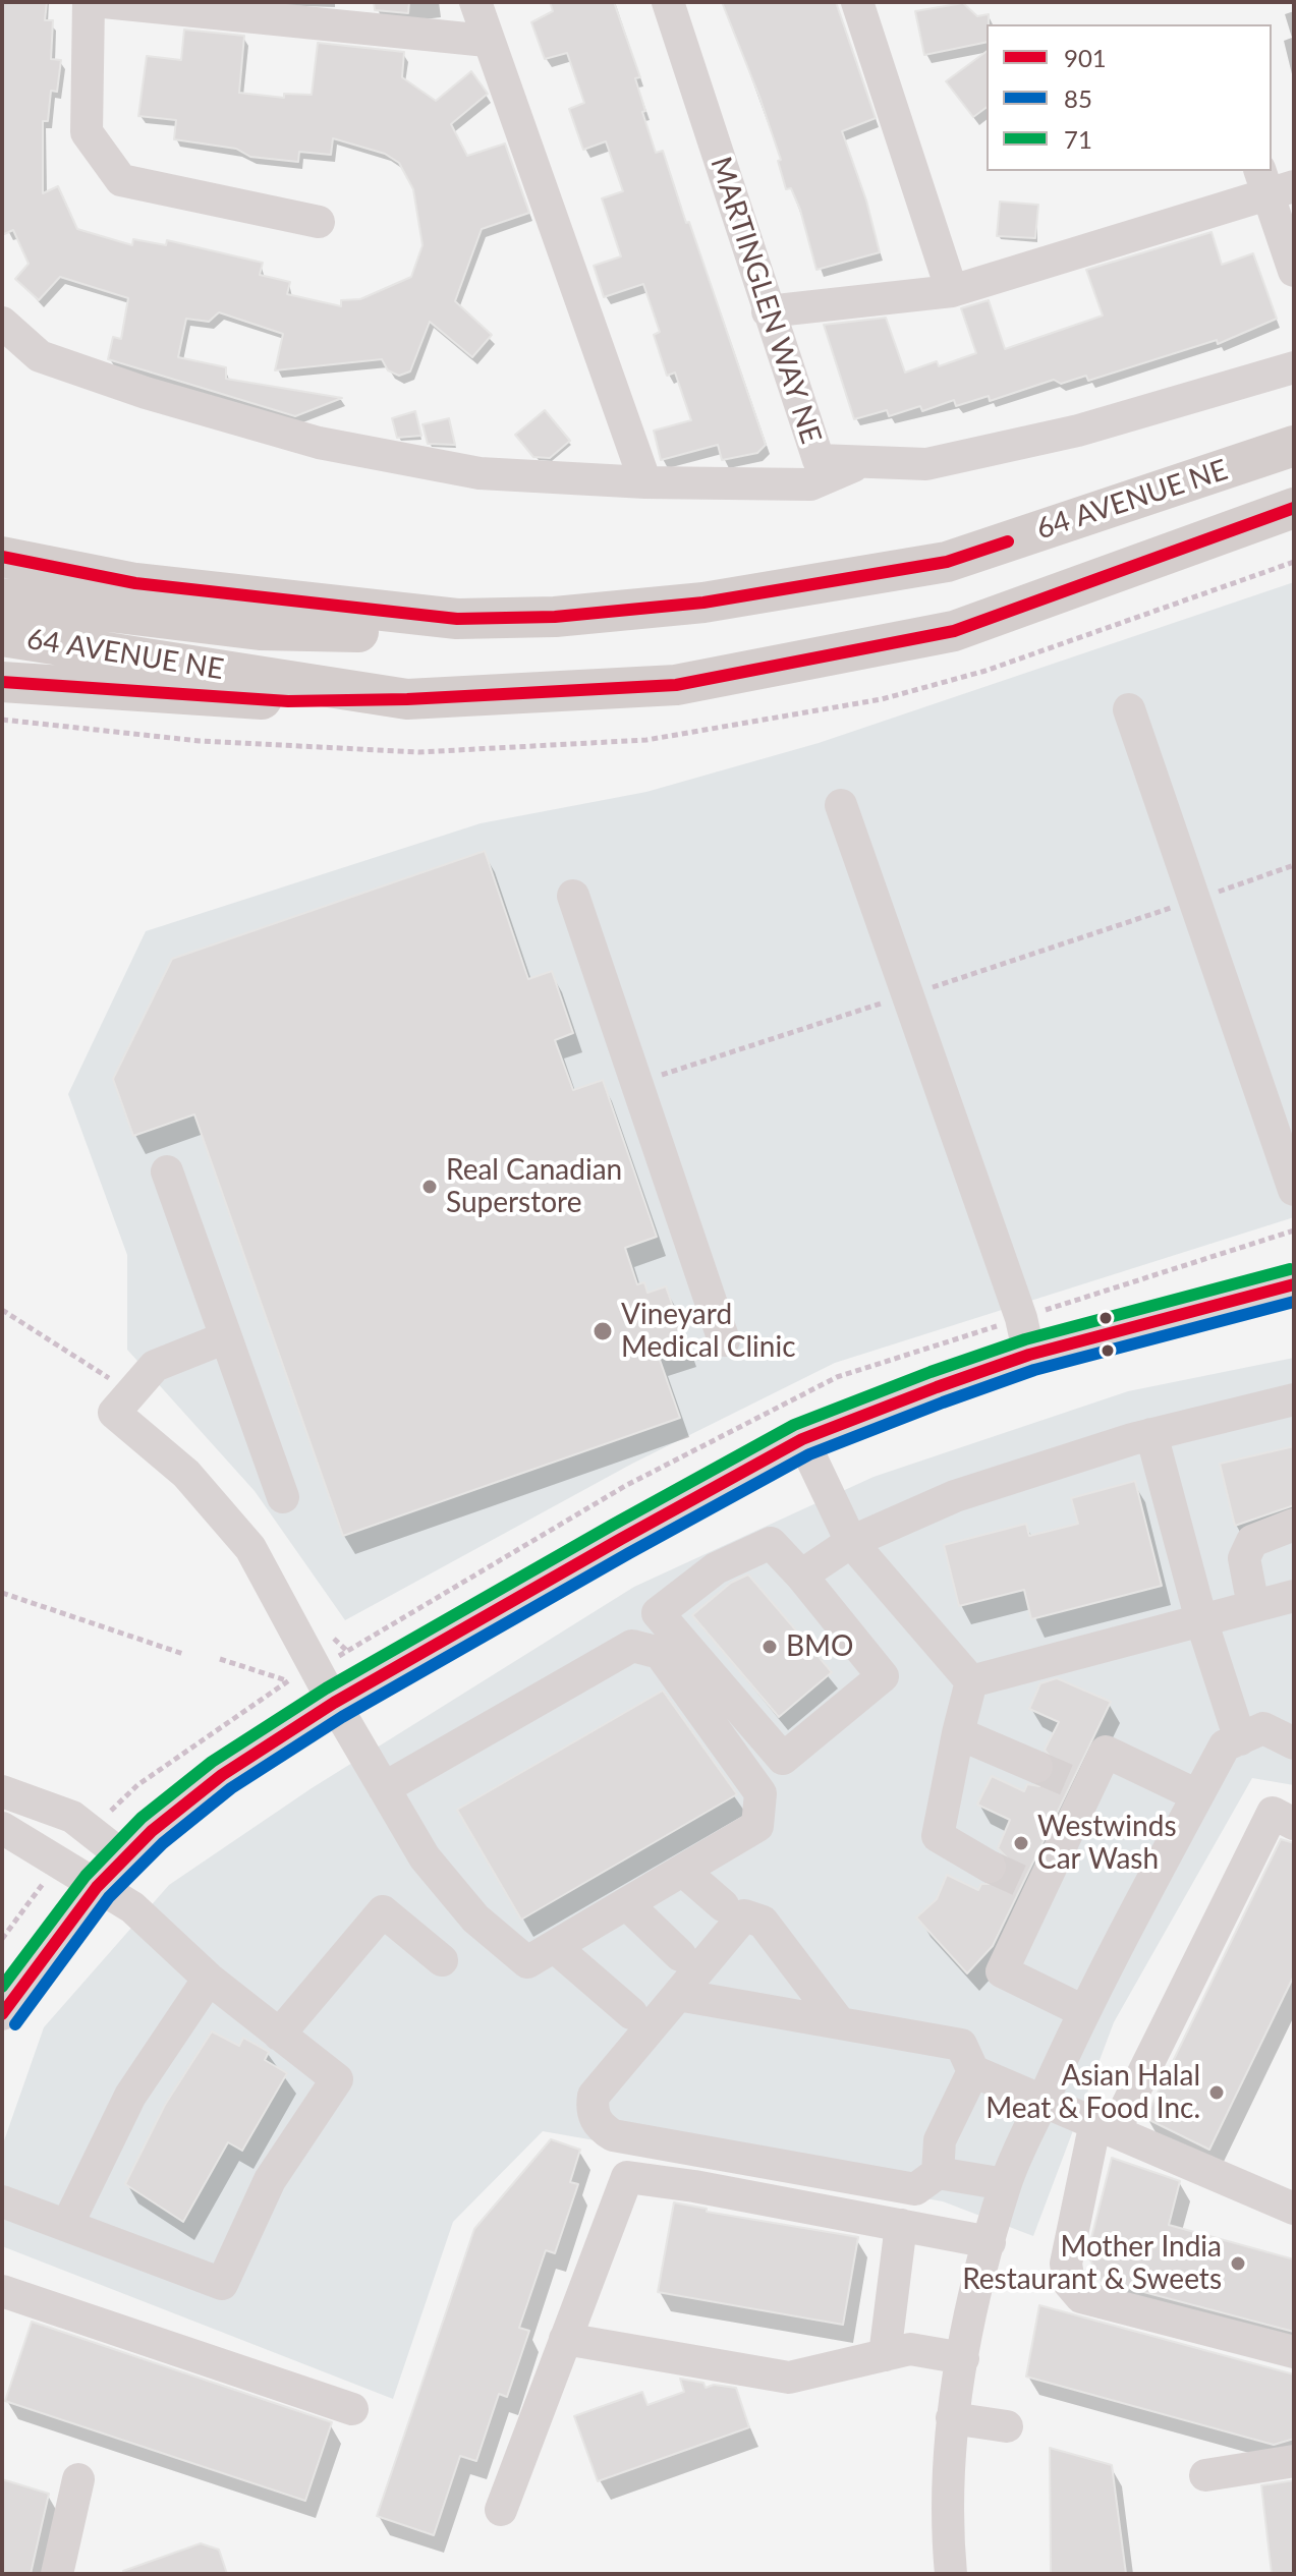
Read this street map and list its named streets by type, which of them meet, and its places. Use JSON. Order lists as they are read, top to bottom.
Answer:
{
  "streets": {
    "main road": ["64 AVENUE NE"],
    "street": ["MARTINGLEN WAY NE"]
  },
  "places": [
    "Real Canadian Superstore",
    "Vineyard Medical Clinic",
    "BMO",
    "Westwinds Car Wash",
    "Asian Halal Meat & Food Inc.",
    "Mother India Restaurant & Sweets"
  ],
  "lines": ["transit line 901", "transit line 71", "transit line 85"],
  "legend": ["901", "85", "71"]
}
